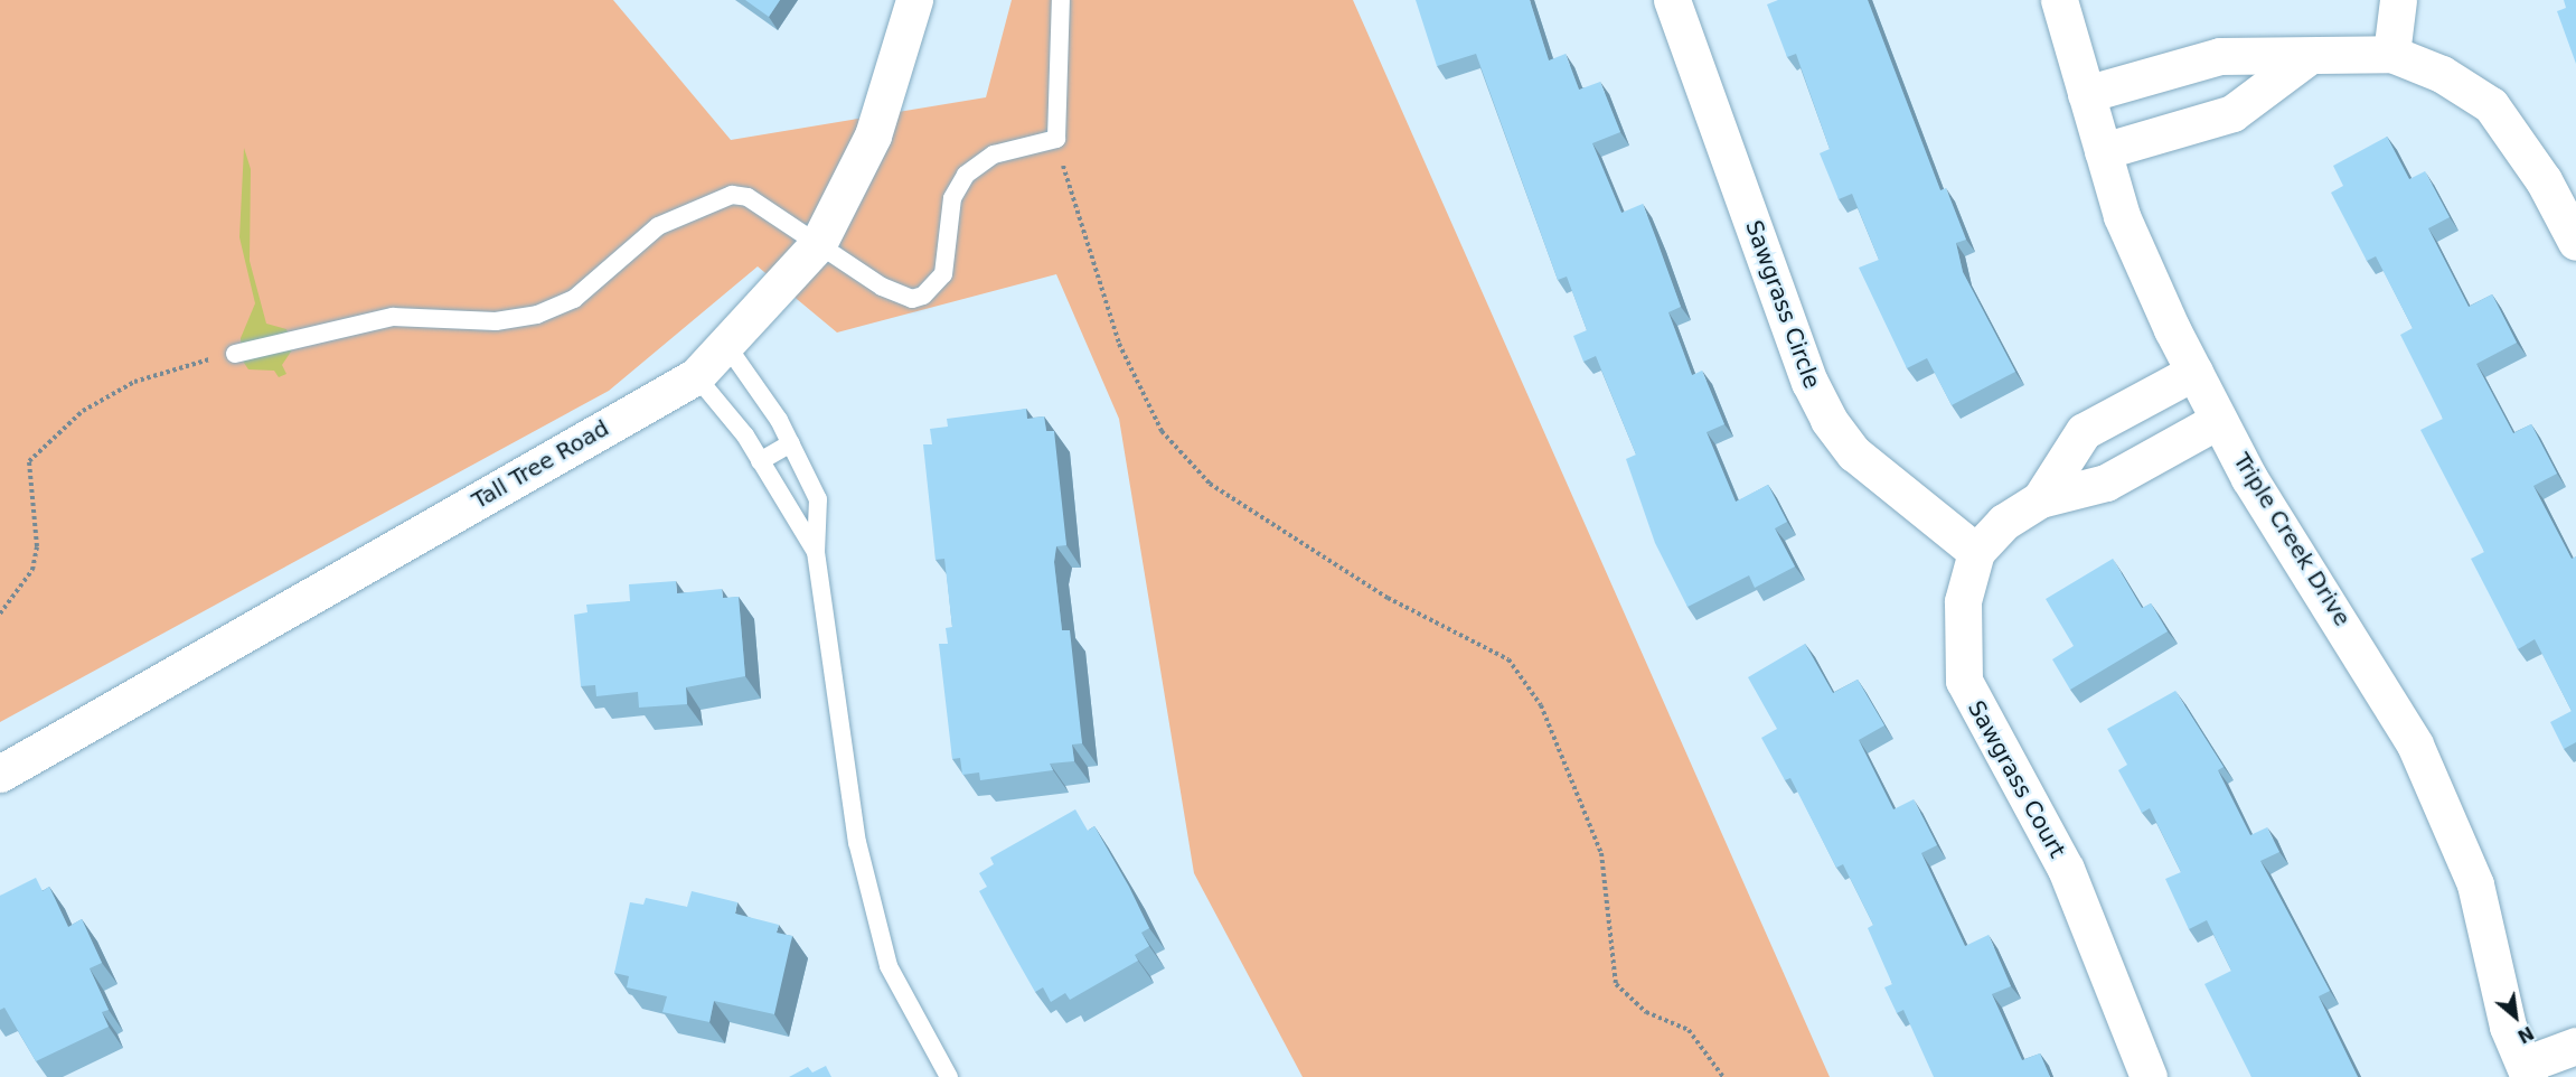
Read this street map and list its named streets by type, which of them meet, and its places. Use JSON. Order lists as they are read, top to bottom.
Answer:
{
  "streets": {
    "street": [
      "Sawgrass Circle",
      "Tall Tree Road",
      "Triple Creek Drive",
      "Sawgrass Court"
    ]
  },
  "crossings": [
    ["Sawgrass Circle", "Sawgrass Court"],
    ["Triple Creek Drive", "Sawgrass Court"]
  ],
  "north": "bottom right"
}
